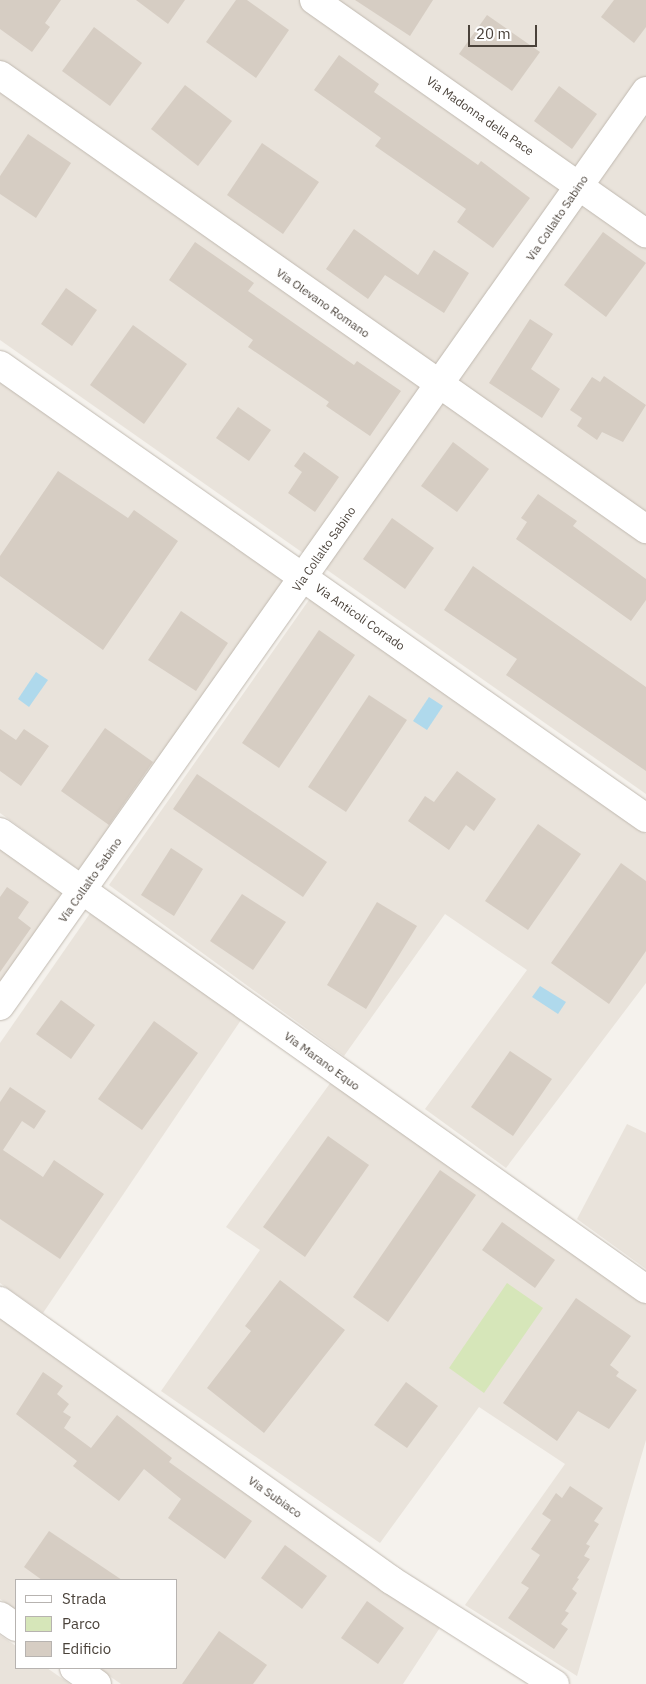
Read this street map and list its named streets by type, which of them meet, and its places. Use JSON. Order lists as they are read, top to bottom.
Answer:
{
  "streets": {
    "street": [
      "Via Madonna della Pace",
      "Via Collalto Sabino",
      "Via Olevano Romano",
      "Via Anticoli Corrado",
      "Via Marano Equo",
      "Via Subiaco"
    ]
  },
  "crossings": [
    ["Via Madonna della Pace", "Via Collalto Sabino"],
    ["Via Collalto Sabino", "Via Olevano Romano"],
    ["Via Collalto Sabino", "Via Anticoli Corrado"],
    ["Via Collalto Sabino", "Via Marano Equo"]
  ],
  "legend": ["Strada", "Parco", "Edificio"],
  "scale_bar": "20 m"
}
